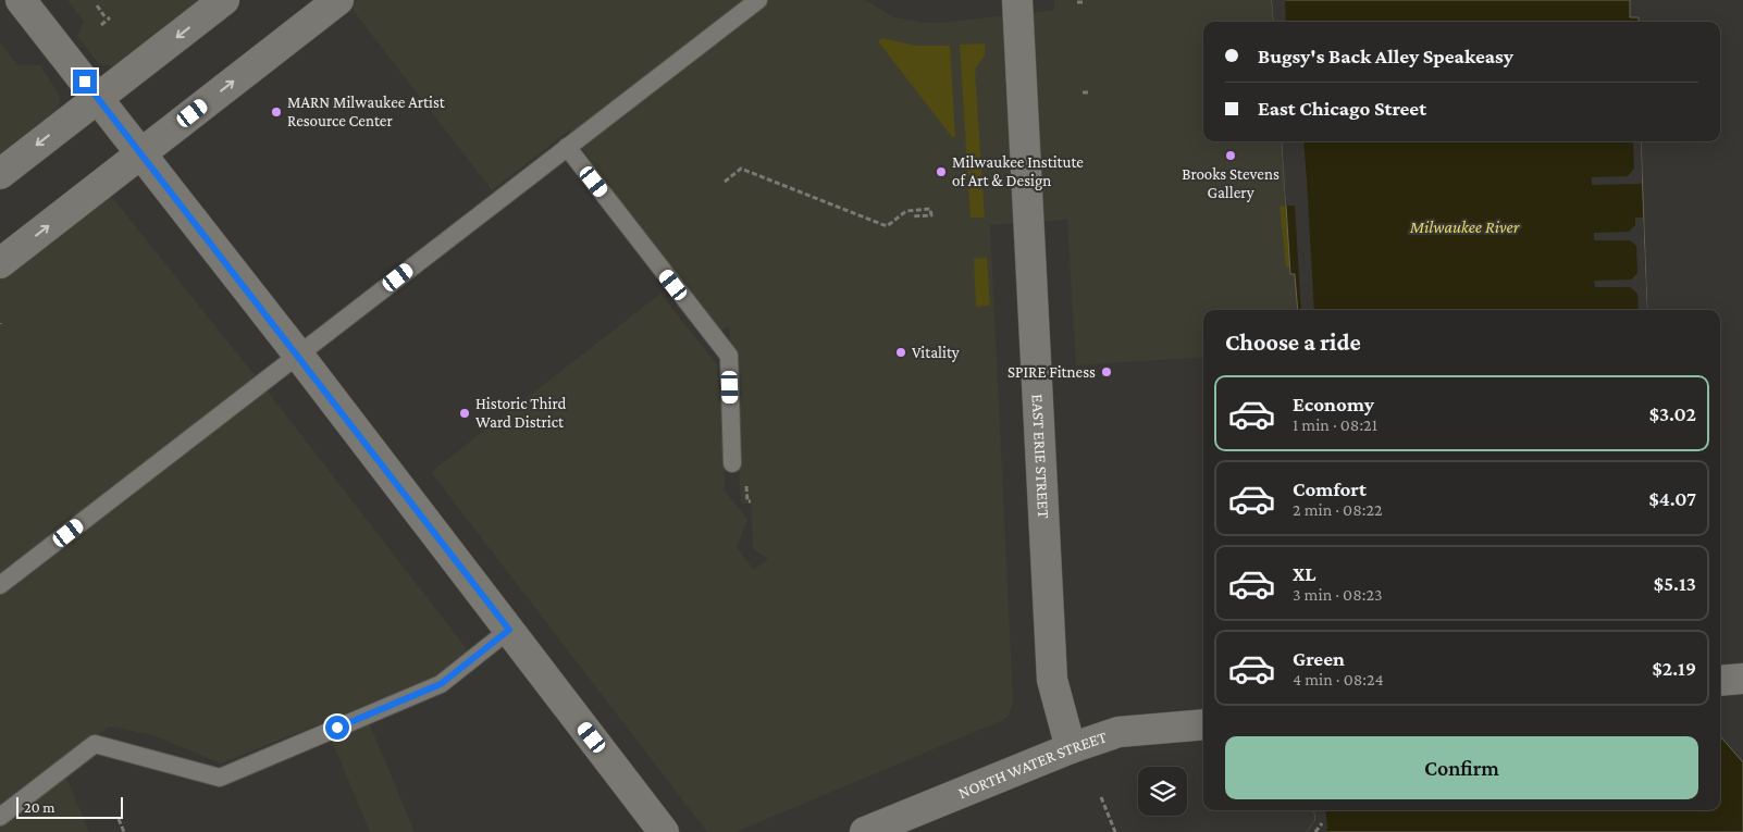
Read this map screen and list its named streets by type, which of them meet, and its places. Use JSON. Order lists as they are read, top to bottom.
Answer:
{
  "streets": {
    "street": ["EAST ERIE STREET", "NORTH WATER STREET"]
  },
  "crossings": [
    ["EAST ERIE STREET", "NORTH WATER STREET"]
  ],
  "water": ["Milwaukee River"],
  "places": [
    "MARN Milwaukee Artist Resource Center",
    "Brooks Stevens Gallery",
    "Milwaukee Institute of Art & Design",
    "Vitality",
    "SPIRE Fitness",
    "Historic Third Ward District"
  ],
  "scale_bar": "20 m",
  "page": {
    "banner": ["Bugsy's Back Alley Speakeasy", "East Chicago Street"],
    "heading": "Choose a ride",
    "list": [
      {
        "name": "Economy",
        "note": "1 min · 08:21",
        "value": "$3.02"
      },
      {
        "name": "Comfort",
        "note": "2 min · 08:22",
        "value": "$4.07"
      },
      {
        "name": "XL",
        "note": "3 min · 08:23",
        "value": "$5.13"
      },
      {
        "name": "Green",
        "note": "4 min · 08:24",
        "value": "$2.19"
      }
    ],
    "buttons": "Confirm",
    "scale": "20 m"
  }
}
